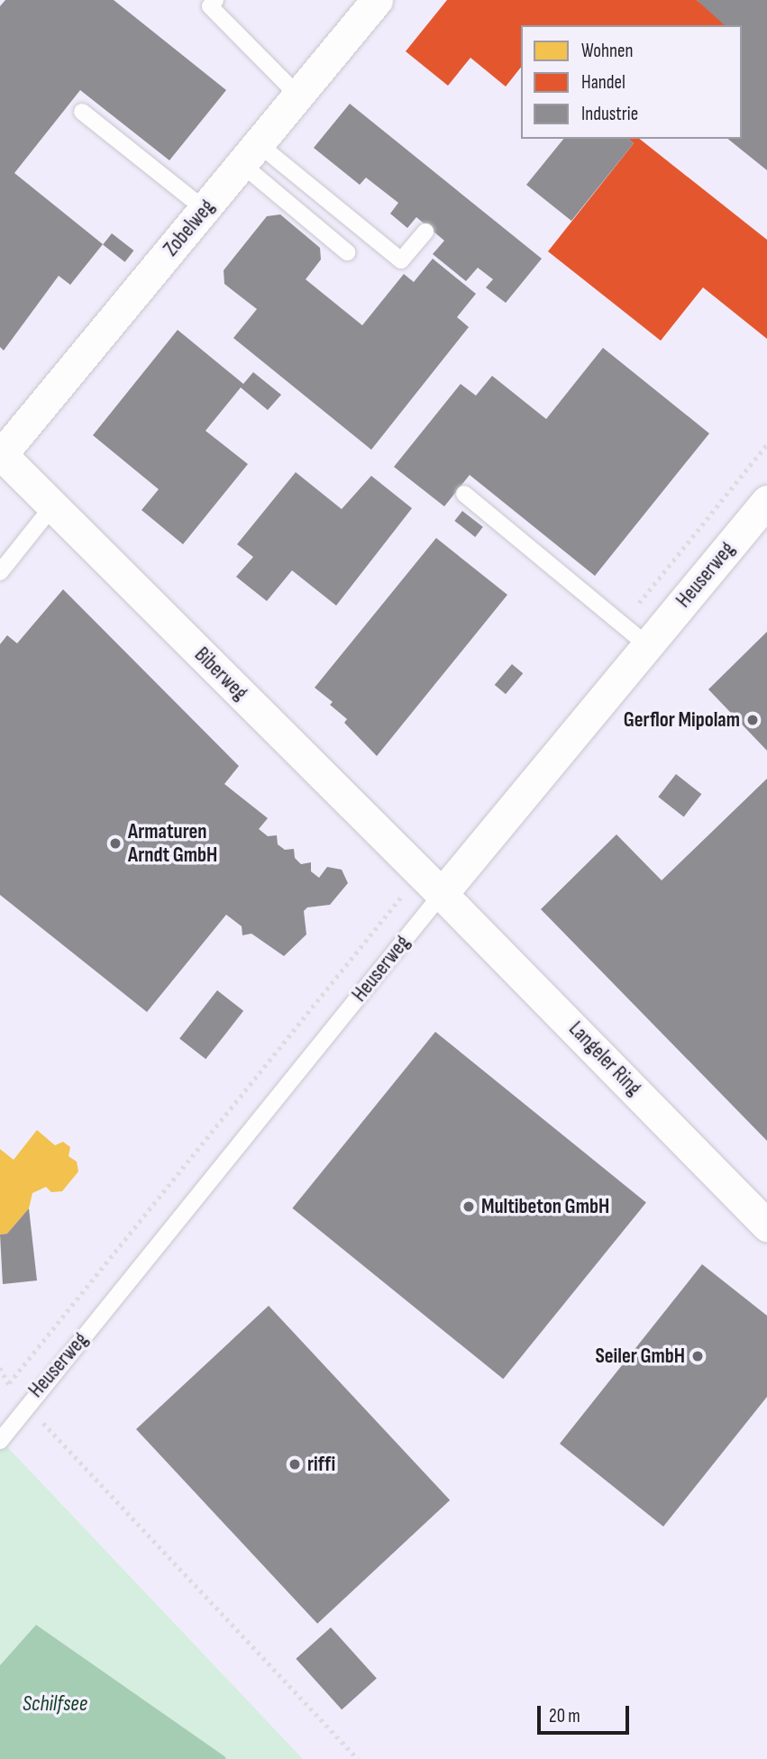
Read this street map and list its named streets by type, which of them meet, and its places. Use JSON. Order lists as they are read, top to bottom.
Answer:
{
  "streets": {
    "street": [
      "Zobelweg",
      "Heuserweg",
      "Biberweg",
      "Langeler Ring"
    ]
  },
  "crossings": [
    ["Zobelweg", "Biberweg"],
    ["Heuserweg", "Biberweg"],
    ["Heuserweg", "Langeler Ring"],
    ["Biberweg", "Langeler Ring"]
  ],
  "water": ["Schilfsee"],
  "places": [
    "Gerflor Mipolam",
    "Armaturen Arndt GmbH",
    "Multibeton GmbH",
    "Seiler GmbH",
    "riffi"
  ],
  "legend": ["Wohnen", "Handel", "Industrie"],
  "scale_bar": "20 m"
}
